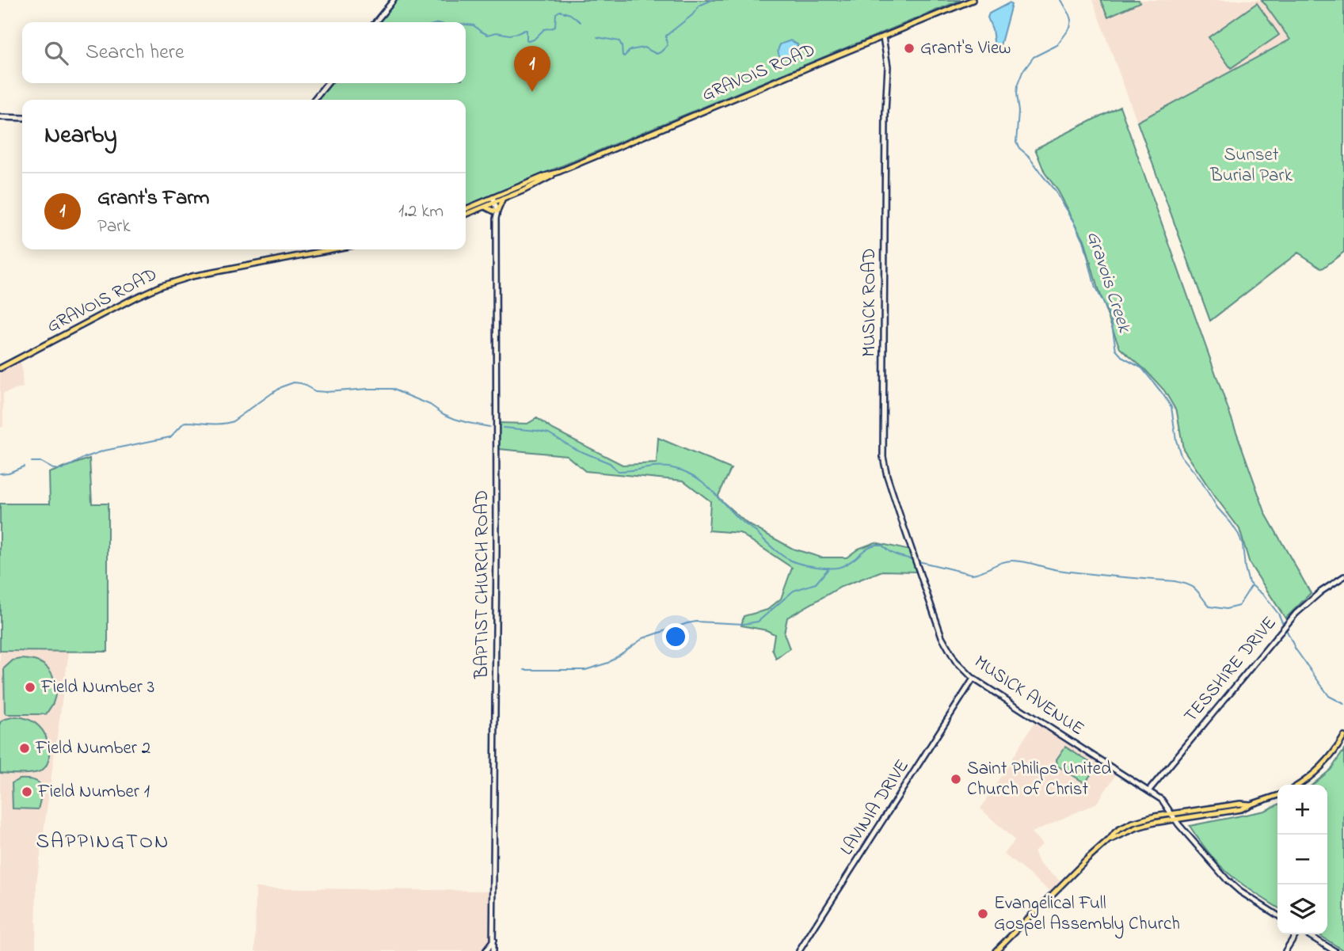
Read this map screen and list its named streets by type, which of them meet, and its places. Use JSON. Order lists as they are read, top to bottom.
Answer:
{
  "streets": {
    "main road": ["GRAVOIS ROAD"],
    "street": [
      "MUSICK ROAD",
      "BAPTIST CHURCH ROAD",
      "TESSHIRE DRIVE",
      "MUSICK AVENUE",
      "LAVINIA DRIVE"
    ]
  },
  "crossings": [
    ["GRAVOIS ROAD", "MUSICK ROAD"],
    ["GRAVOIS ROAD", "BAPTIST CHURCH ROAD"],
    ["MUSICK ROAD", "MUSICK AVENUE"],
    ["TESSHIRE DRIVE", "MUSICK AVENUE"],
    ["MUSICK AVENUE", "LAVINIA DRIVE"]
  ],
  "districts": ["SAPPINGTON"],
  "water": ["Gravois Creek"],
  "parks": ["Sunset Burial Park"],
  "places": [
    "Grant's View",
    "Field Number 3",
    "Field Number 2",
    "Saint Philips United Church of Christ",
    "Field Number 1",
    "Evangelical Full Gospel Assembly Church"
  ],
  "page": {
    "search": "Search here",
    "pins": "1",
    "heading": "Nearby",
    "list": [
      {
        "mark": "1",
        "name": "Grant's Farm",
        "note": "Park",
        "value": "1.2 km"
      }
    ],
    "map_buttons": ["+", "−"]
  }
}
